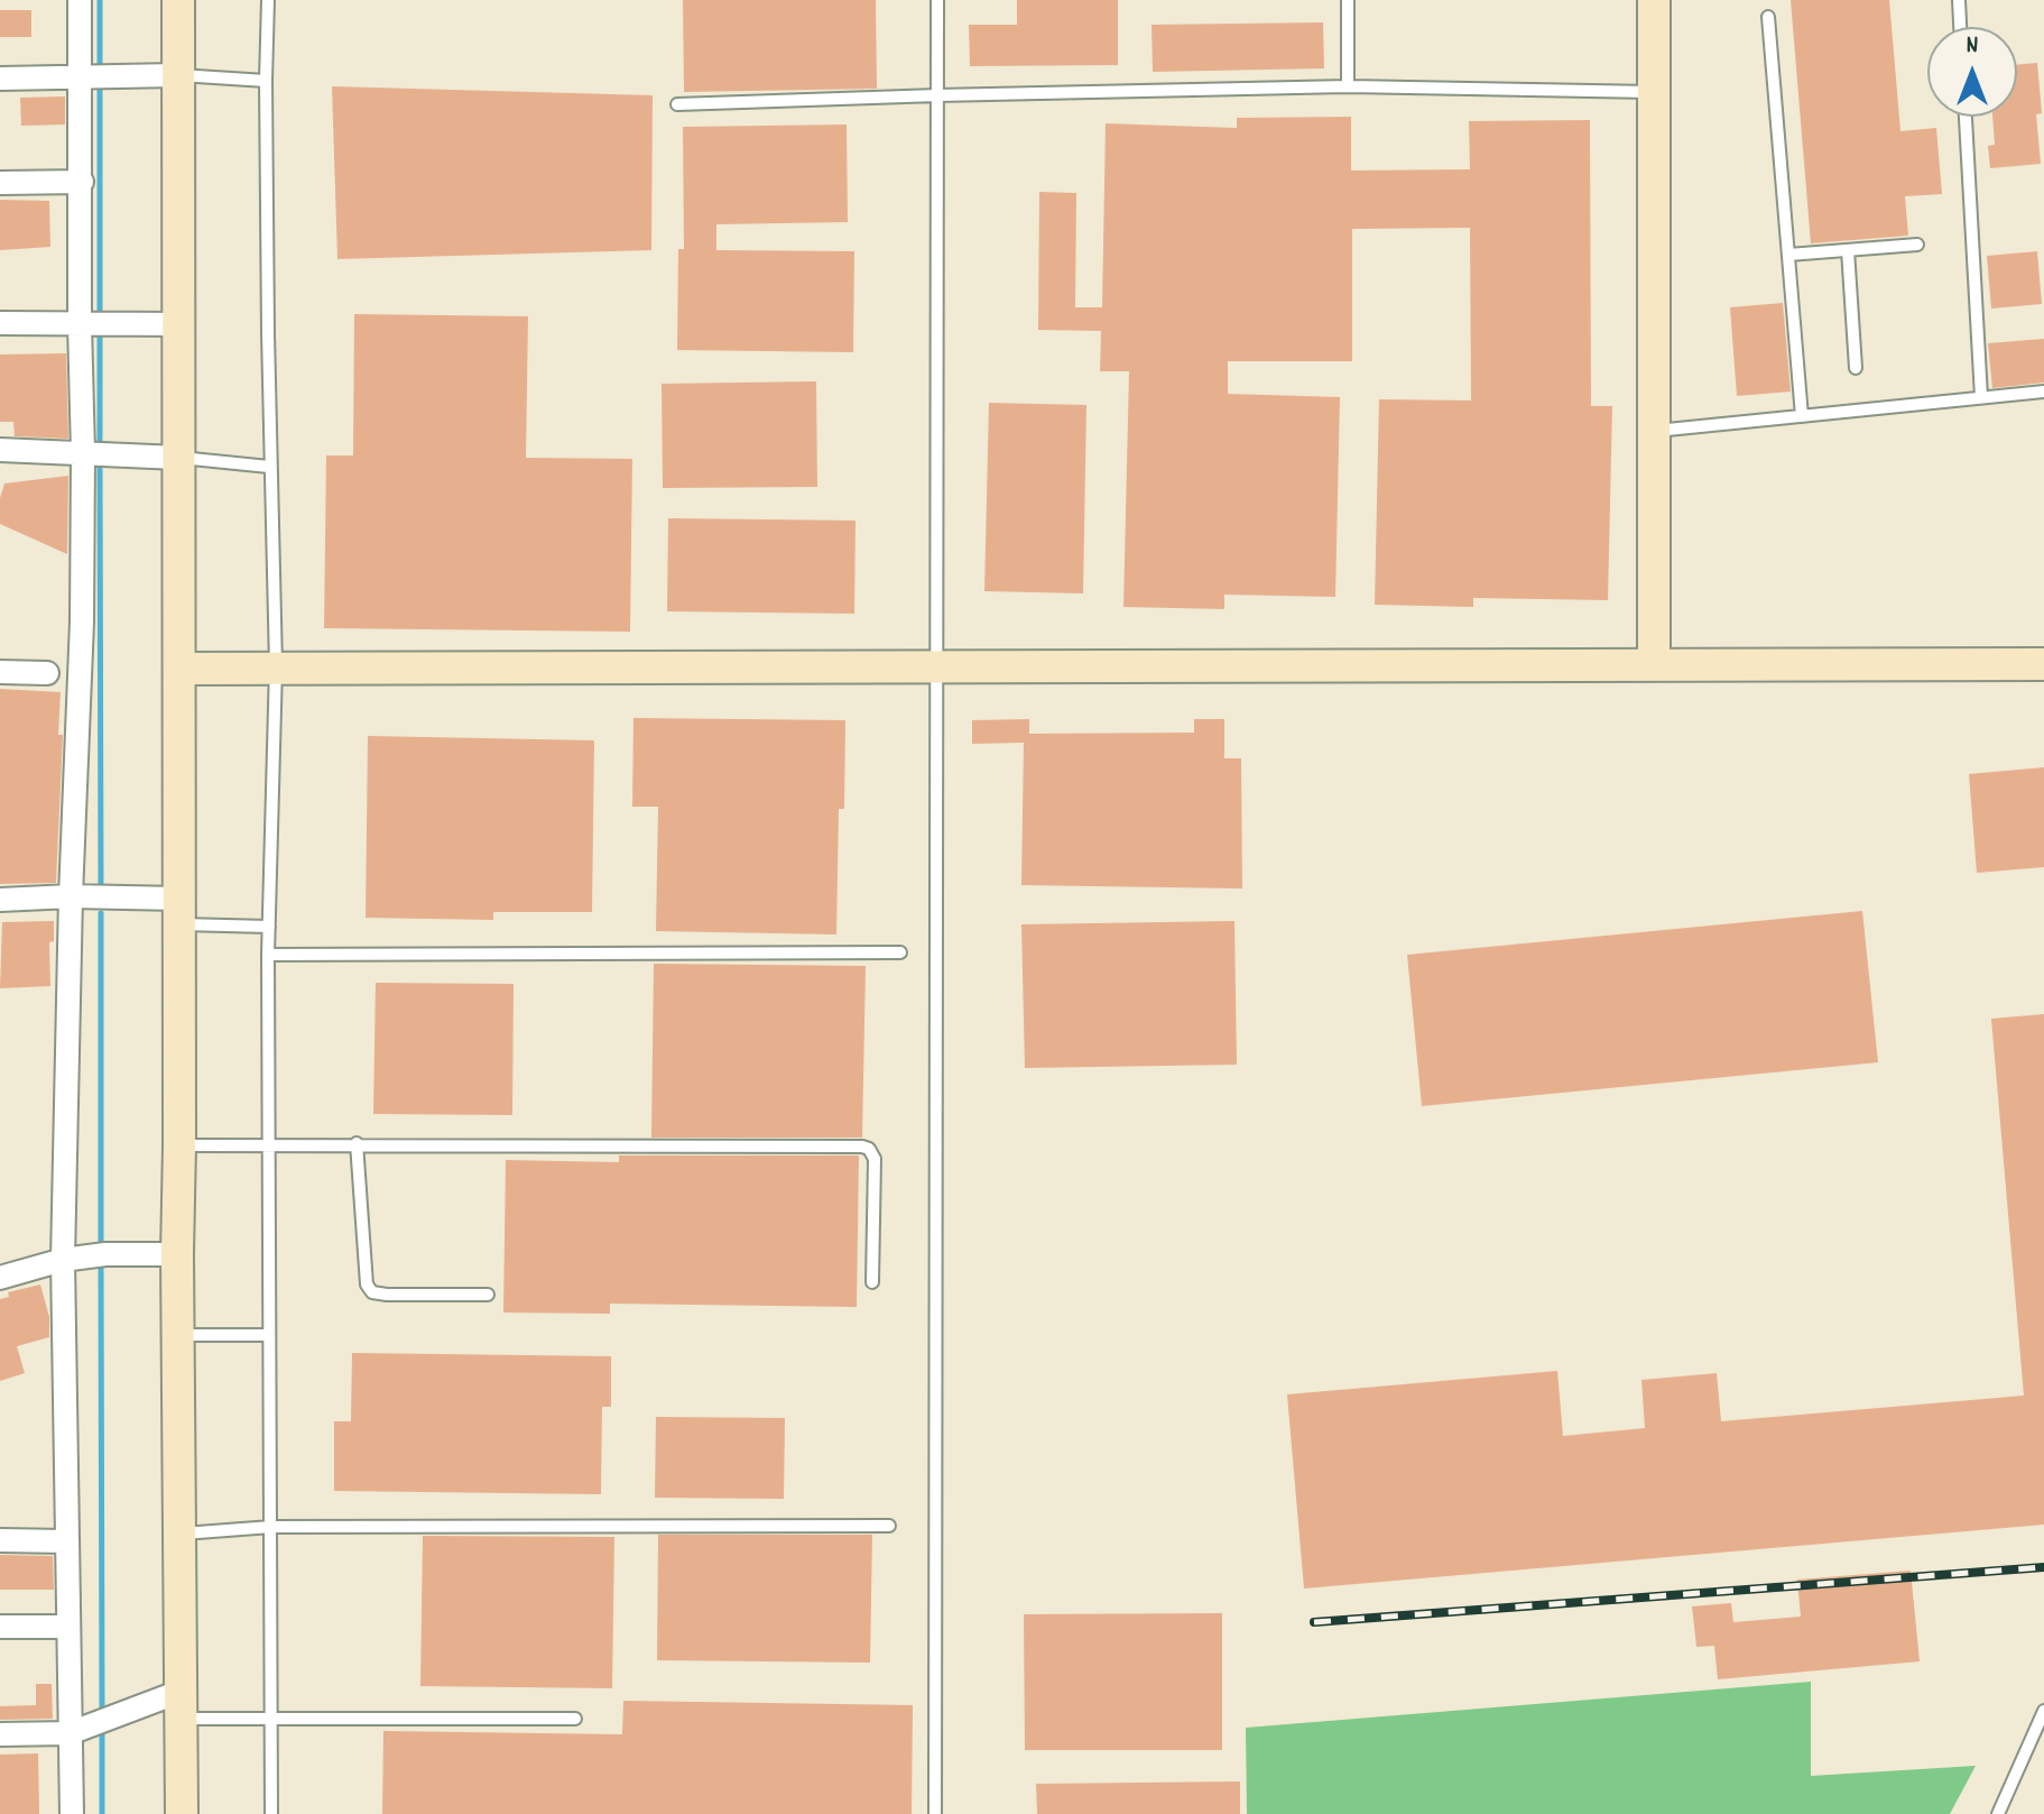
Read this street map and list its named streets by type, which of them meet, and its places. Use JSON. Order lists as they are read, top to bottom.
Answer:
{
  "north": "top"
}
